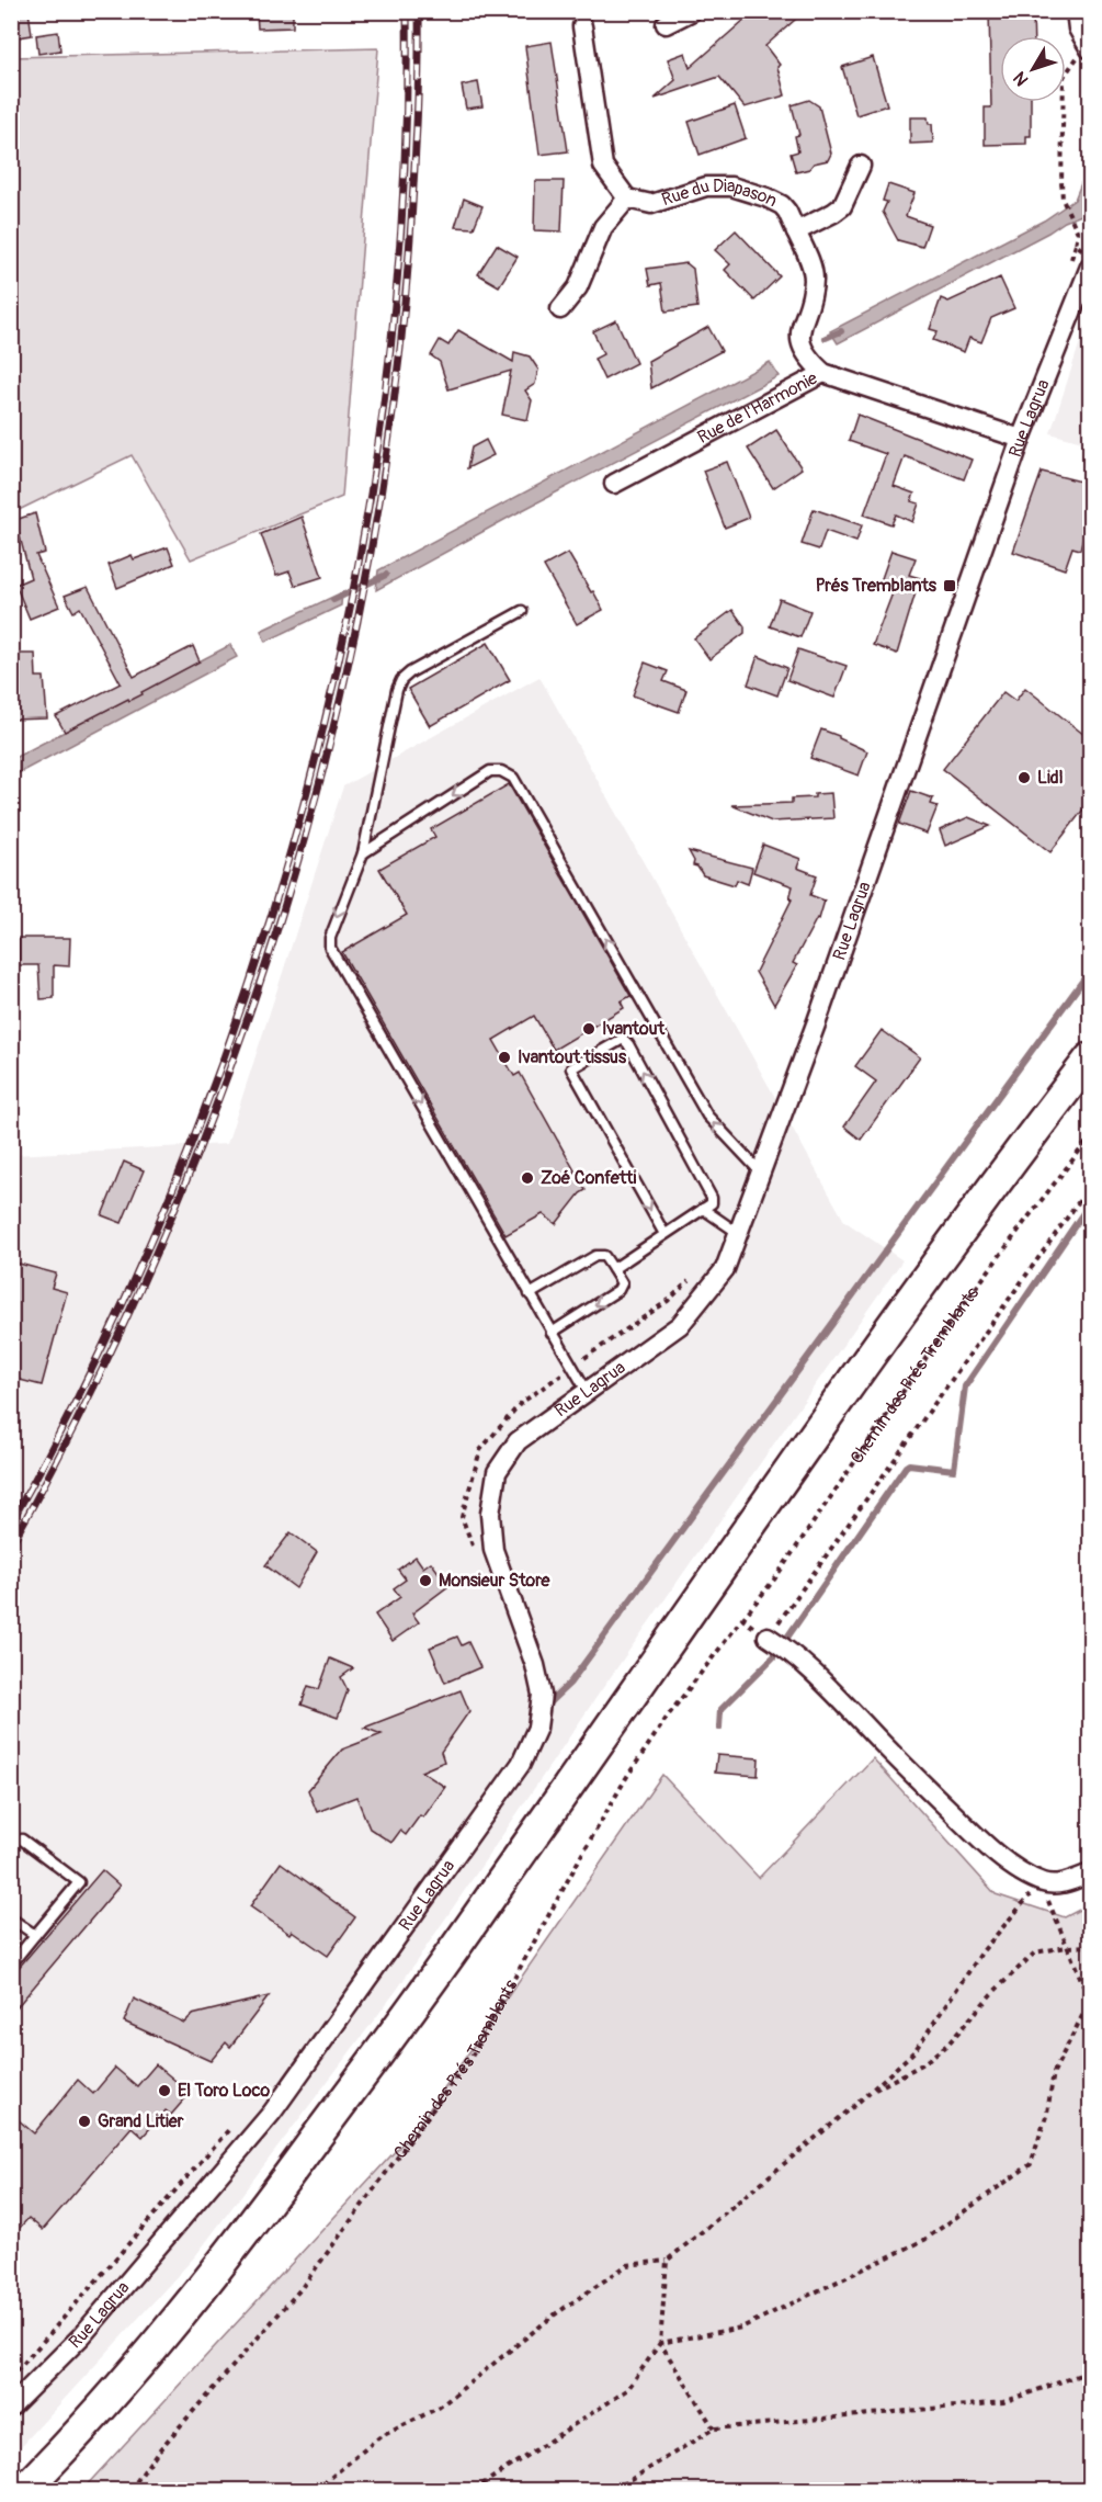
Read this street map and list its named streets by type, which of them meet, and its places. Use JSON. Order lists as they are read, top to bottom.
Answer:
{
  "streets": {
    "street": ["Rue du Diapason", "Rue de l'Harmonie", "Rue Lagrua"],
    "path": ["Chemin des Prés Tremblants"]
  },
  "crossings": [
    ["Rue du Diapason", "Rue de l'Harmonie"],
    ["Rue de l'Harmonie", "Rue Lagrua"]
  ],
  "places": {
    "transit": ["Prés Tremblants"],
    "other": [
      "Lidl",
      "Ivantout",
      "Ivantout tissus",
      "Zoé Confetti",
      "Monsieur Store",
      "El Toro Loco",
      "Grand Litier"
    ]
  },
  "north": "bottom left"
}
